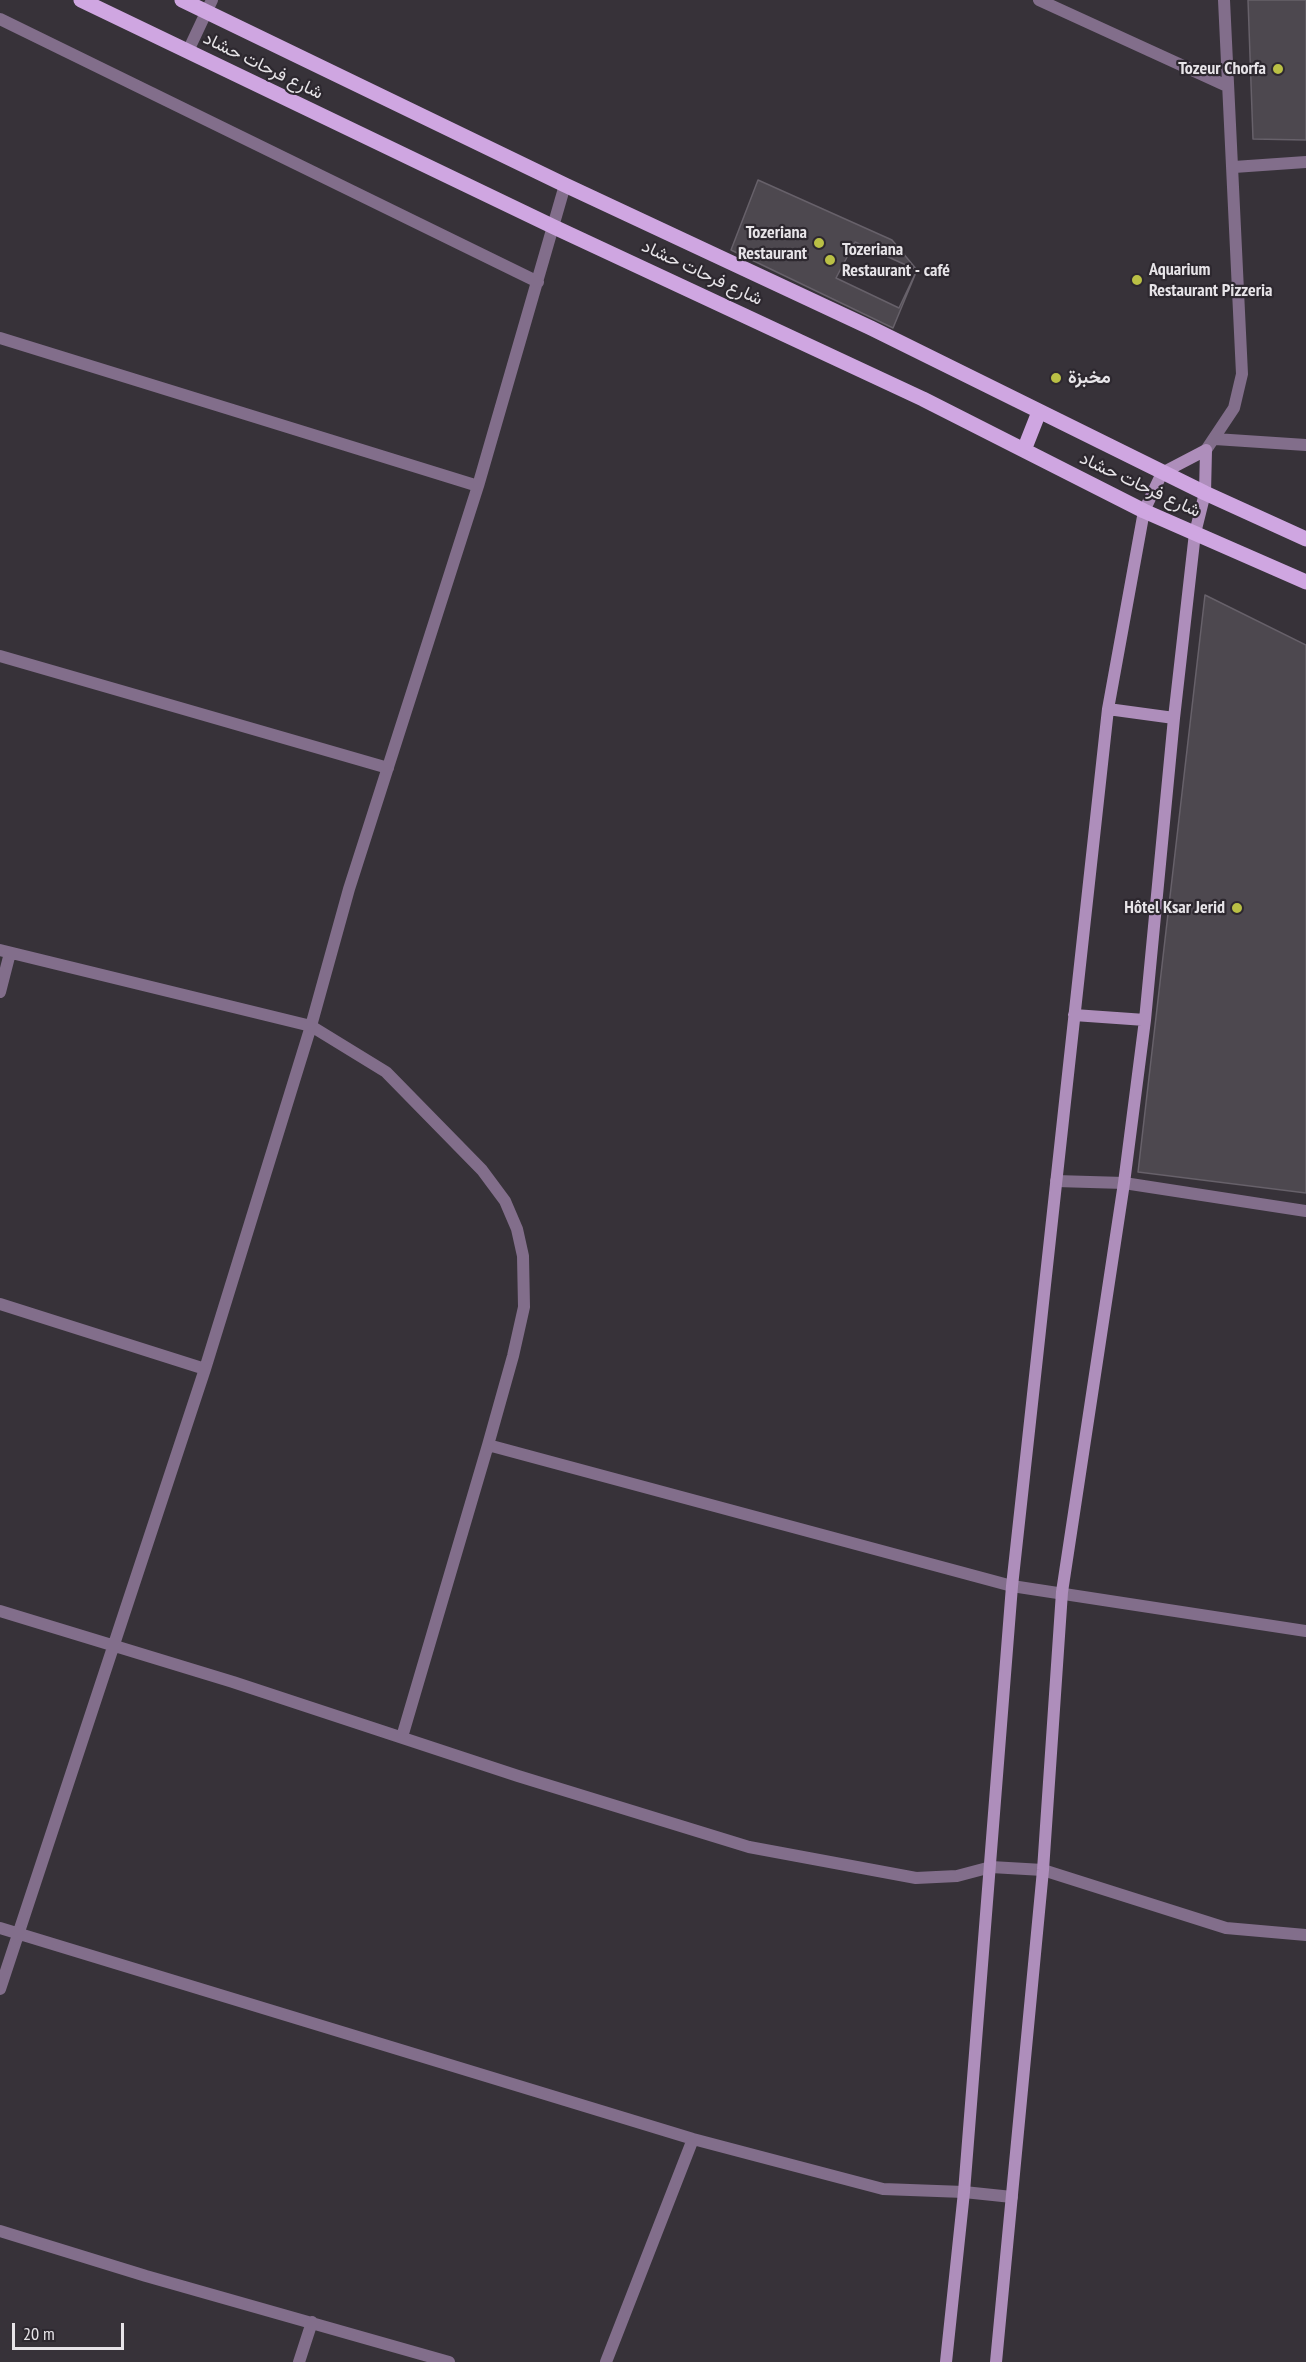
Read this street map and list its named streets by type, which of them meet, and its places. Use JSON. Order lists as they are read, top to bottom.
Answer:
{
  "streets": {
    "main road": ["شارع فرحات حشاد"]
  },
  "places": [
    "Tozeur Chorfa",
    "Tozeriana Restaurant",
    "Tozeriana Restaurant - café",
    "Aquarium Restaurant Pizzeria",
    "مخبزة",
    "Hôtel Ksar Jerid"
  ],
  "scale_bar": "20 m"
}
